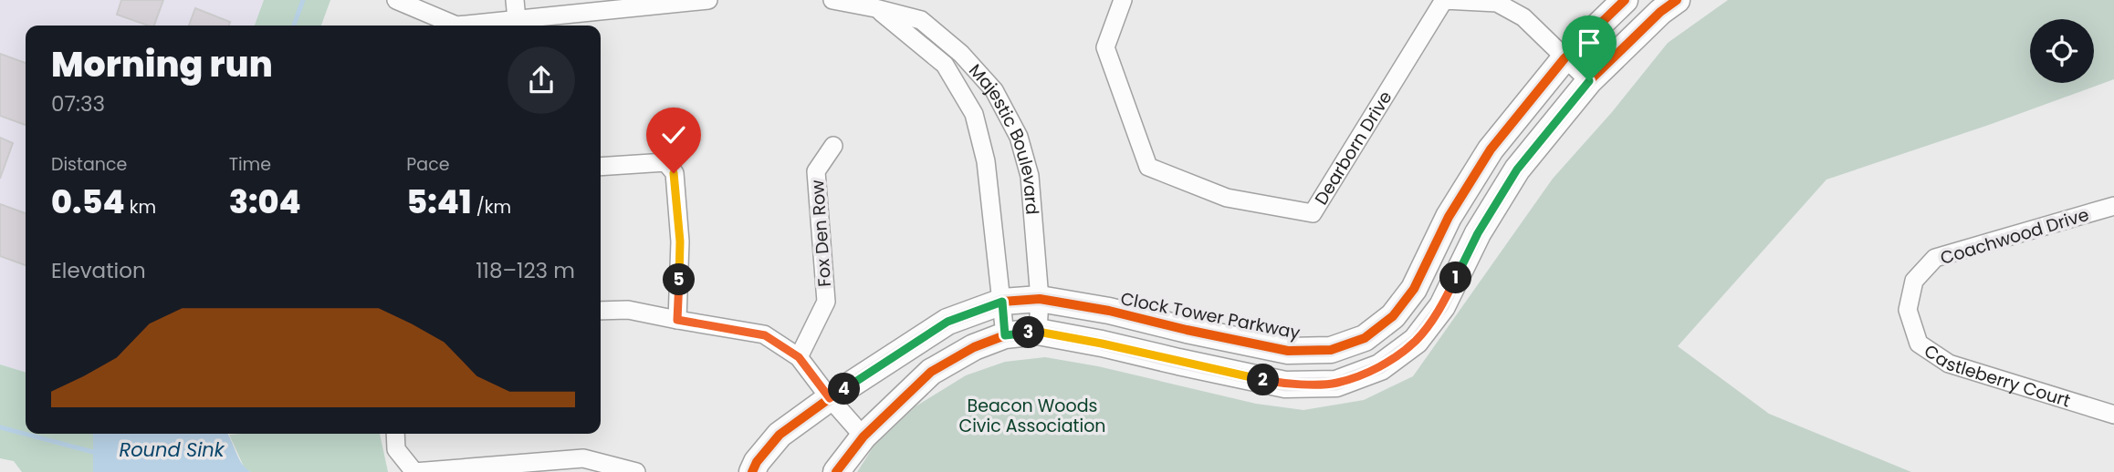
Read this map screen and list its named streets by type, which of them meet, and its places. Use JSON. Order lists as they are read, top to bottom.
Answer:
{
  "streets": {
    "street": [
      "Majestic Boulevard",
      "Dearborn Drive",
      "Fox Den Row",
      "Coachwood Drive",
      "Clock Tower Parkway",
      "Castleberry Court"
    ]
  },
  "crossings": [
    ["Majestic Boulevard", "Clock Tower Parkway"],
    ["Dearborn Drive", "Clock Tower Parkway"],
    ["Coachwood Drive", "Castleberry Court"]
  ],
  "water": ["Round Sink"],
  "parks": ["Beacon Woods Civic Association"],
  "page": {
    "heading": ["Morning run", "07:33"],
    "stats": [
      ["Distance", "0.54 km"],
      ["Time", "3:04"],
      ["Pace", "5:41 /km"]
    ],
    "chart": ["Elevation", "118–123 m"],
    "pins": [
      "1",
      "5",
      "3",
      "2",
      "4"
    ]
  }
}
